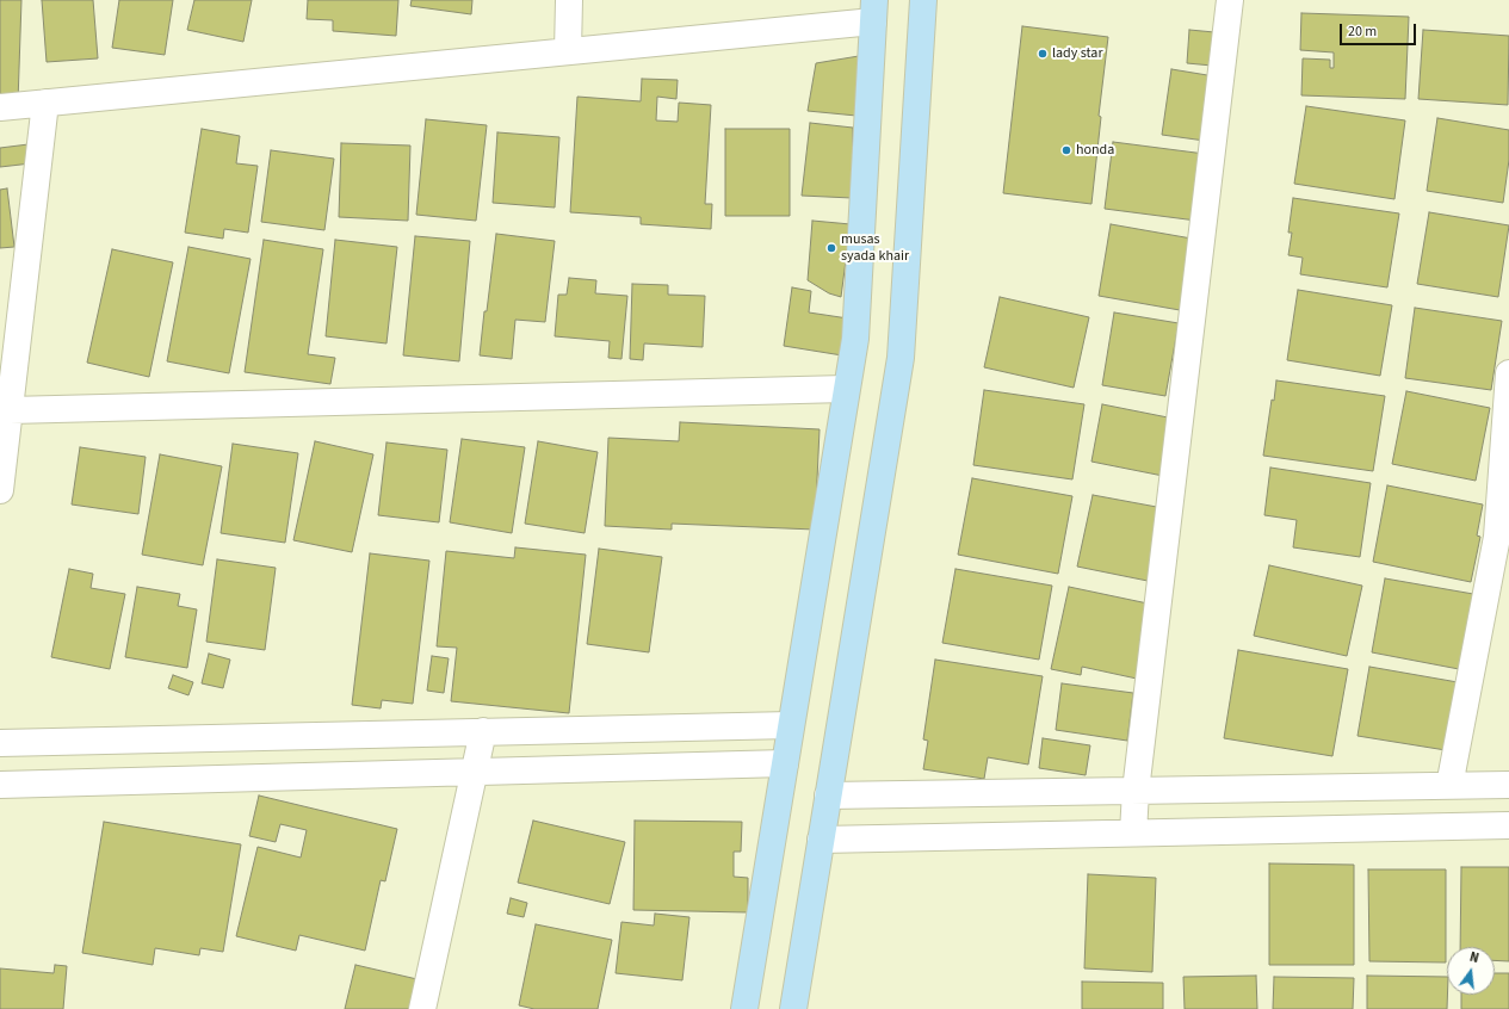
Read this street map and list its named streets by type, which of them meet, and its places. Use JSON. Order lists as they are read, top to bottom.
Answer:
{
  "places": ["lady star", "honda", "musas syada khair"],
  "scale_bar": "20 m",
  "north": "top"
}
